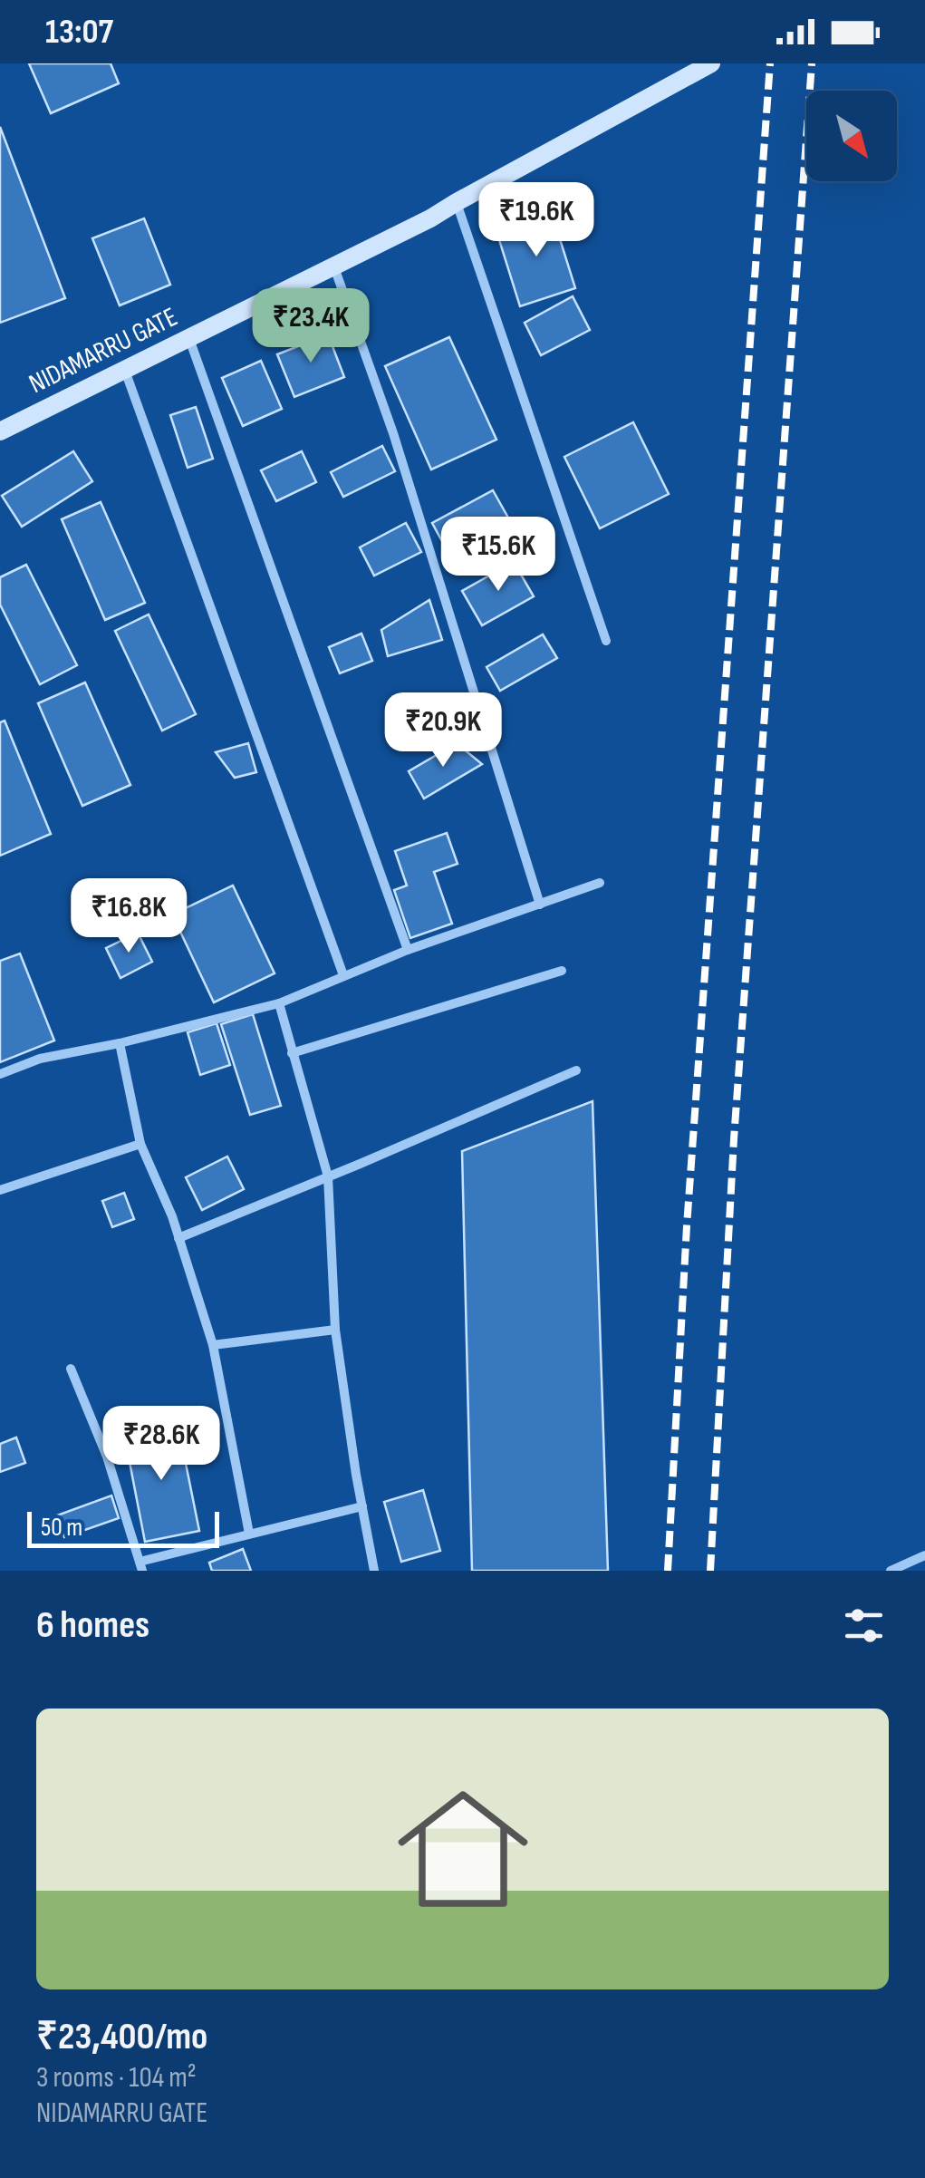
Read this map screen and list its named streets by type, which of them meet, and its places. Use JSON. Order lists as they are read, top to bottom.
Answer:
{
  "streets": {
    "main road": ["NIDAMARRU GATE"]
  },
  "scale_bar": "50 m",
  "north": "bottom right",
  "page": {
    "status": "13:07",
    "price": [
      "₹19.6K",
      "₹23.4K",
      "₹15.6K",
      "₹20.9K",
      "₹16.8K",
      "₹28.6K"
    ],
    "scale": "50 m",
    "heading": "6 homes",
    "list": [
      {
        "name": "₹23,400/mo",
        "note": "3 rooms · 104 m² · NIDAMARRU GATE"
      }
    ]
  }
}
